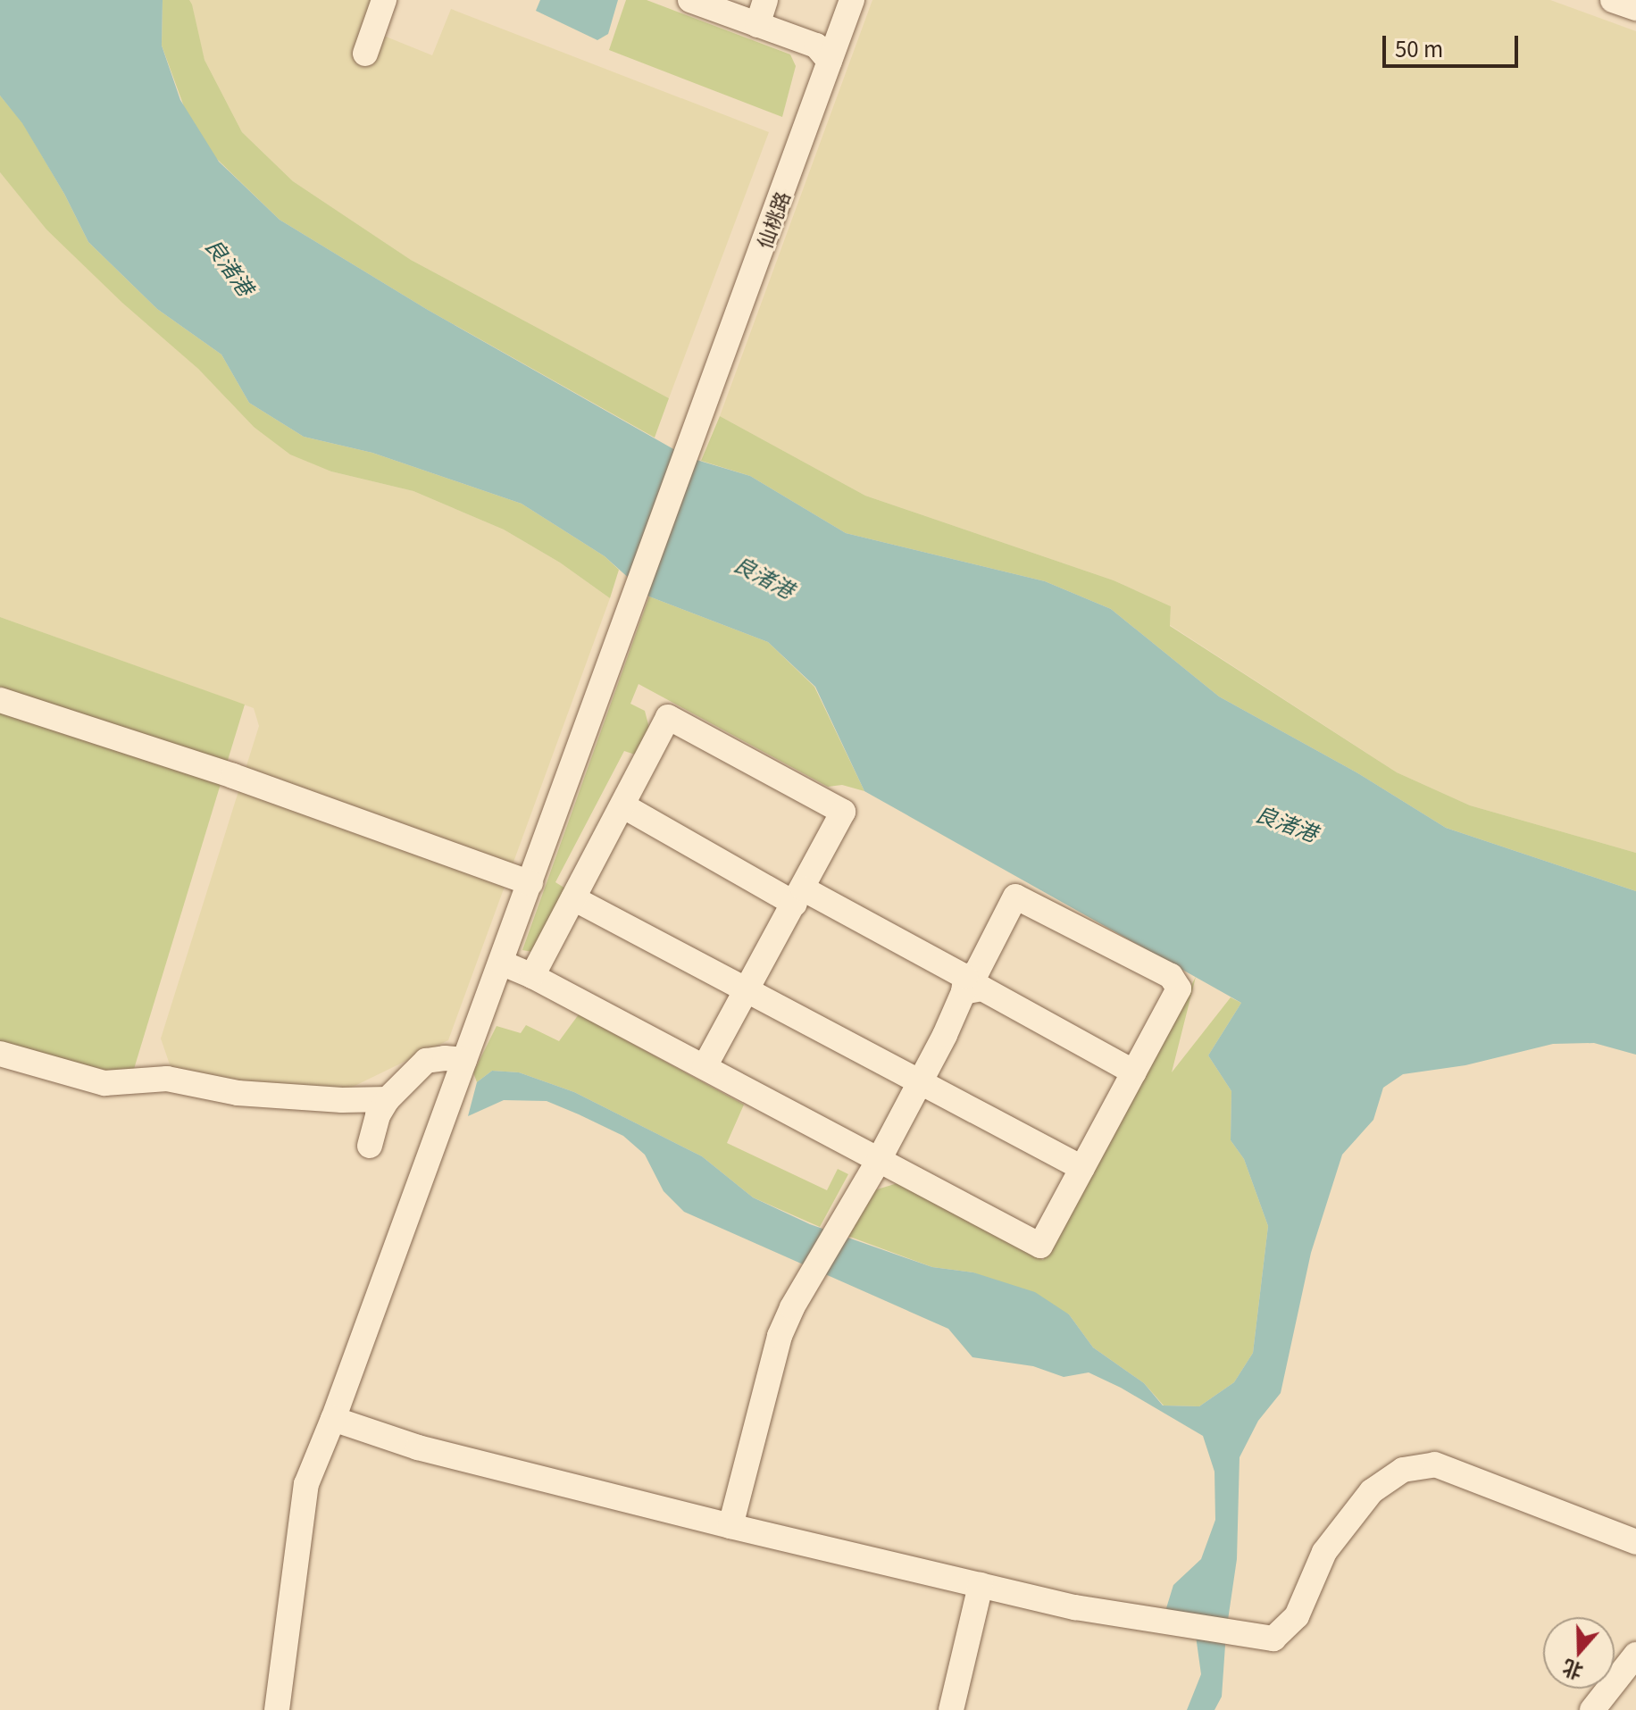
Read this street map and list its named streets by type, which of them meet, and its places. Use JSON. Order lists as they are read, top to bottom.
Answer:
{
  "streets": {
    "street": ["仙桃路"]
  },
  "water": ["良渚港"],
  "scale_bar": "50 m",
  "north": "bottom"
}
